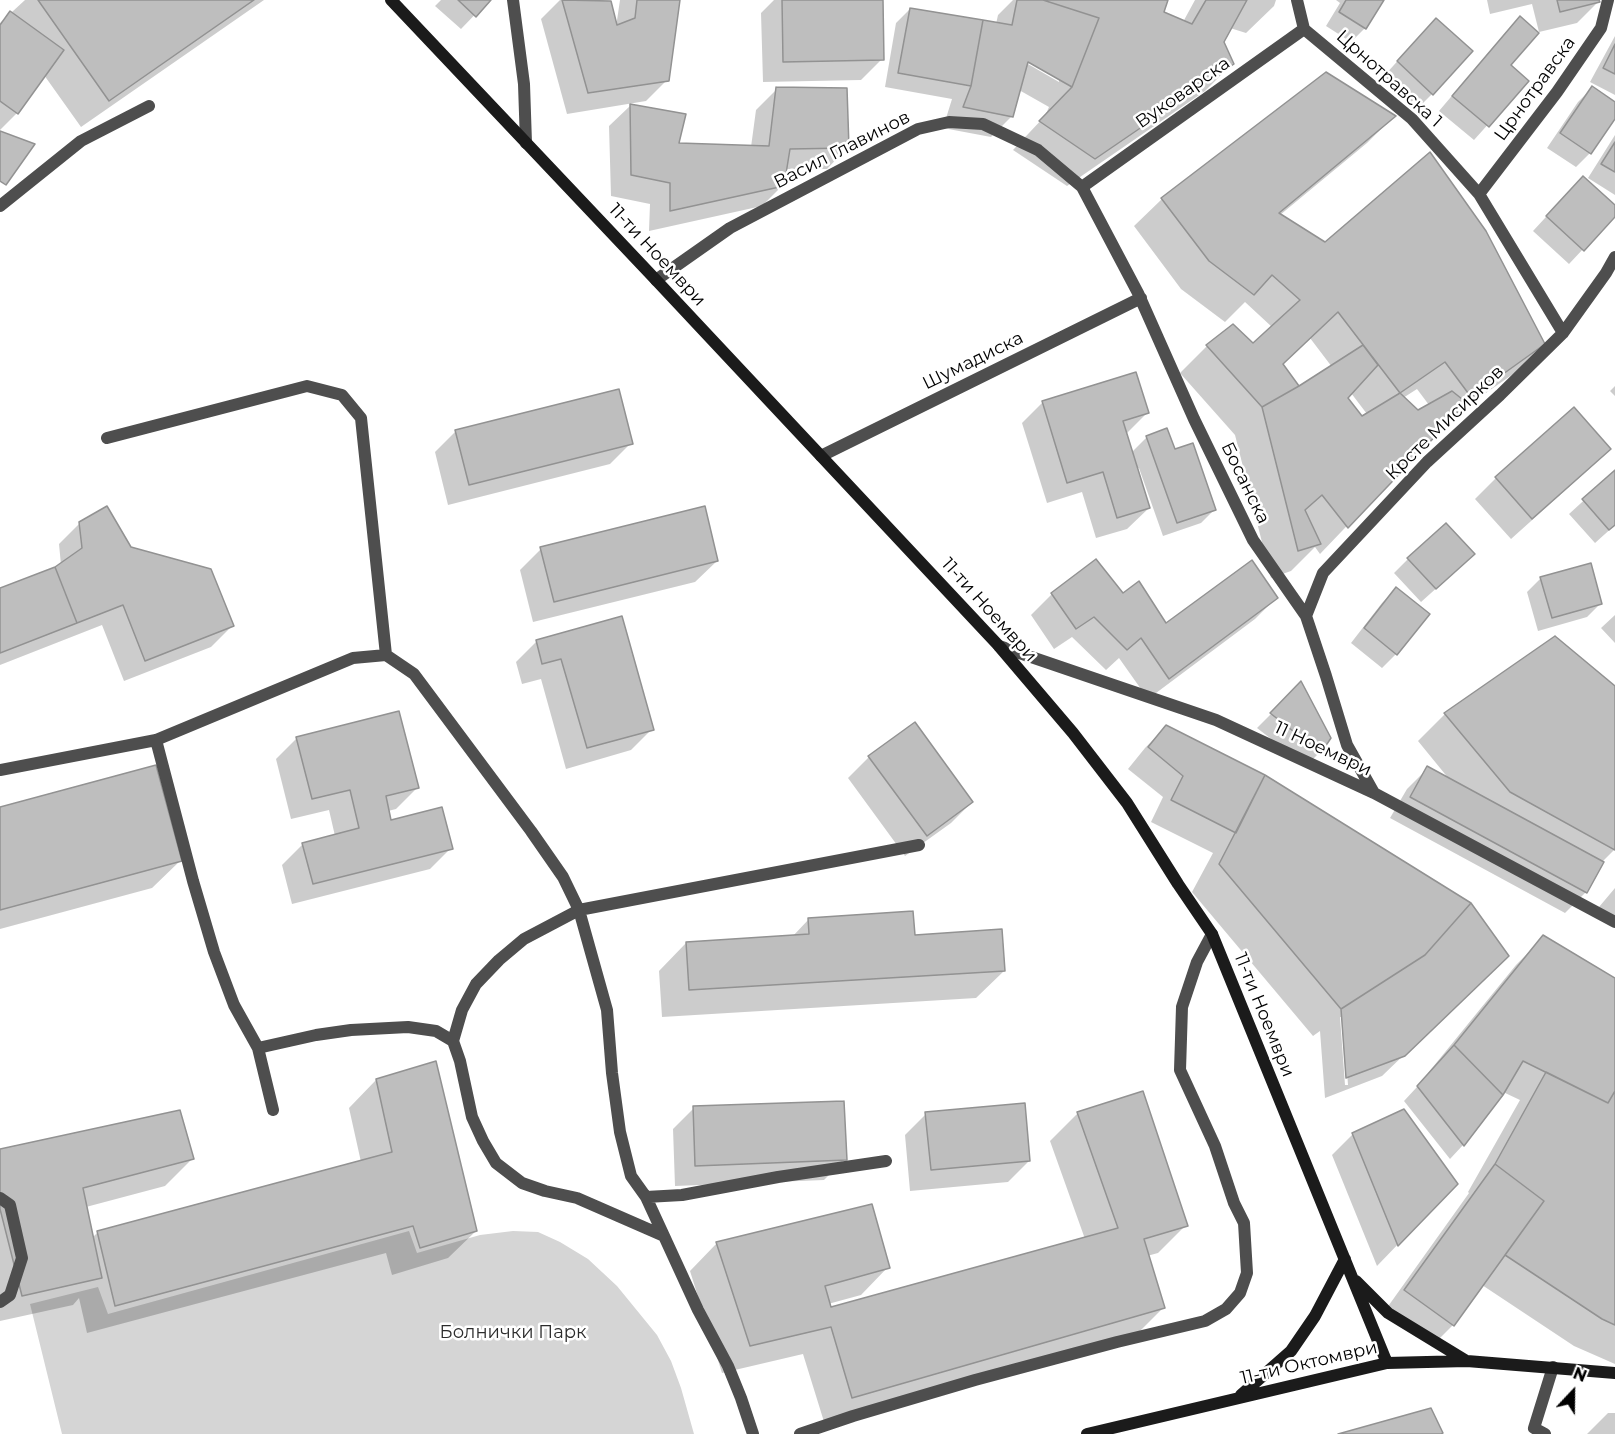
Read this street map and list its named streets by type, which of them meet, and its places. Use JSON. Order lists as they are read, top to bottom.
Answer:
{
  "streets": {
    "main road": ["11-ти Ноември", "11-ти Октомври"],
    "street": [
      "Црнотравска 1",
      "Црнотравска",
      "Вуковарска",
      "Васил Главинов",
      "Шумадиска",
      "Крсте Мисирков",
      "Босанска",
      "11 Ноември"
    ]
  },
  "crossings": [
    ["Црнотравска 1", "Црнотравска"],
    ["Црнотравска 1", "Вуковарска"],
    ["Црнотравска 1", "Крсте Мисирков"],
    ["Вуковарска", "Васил Главинов"],
    ["Вуковарска", "Босанска"],
    ["Васил Главинов", "11-ти Ноември"],
    ["Васил Главинов", "Босанска"],
    ["11-ти Ноември", "Шумадиска"],
    ["11-ти Ноември", "11 Ноември"],
    ["11-ти Ноември", "11-ти Октомври"],
    ["Шумадиска", "Босанска"],
    ["Крсте Мисирков", "Босанска"],
    ["Босанска", "11 Ноември"]
  ],
  "parks": ["Болнички Парк"],
  "north": "top"
}
